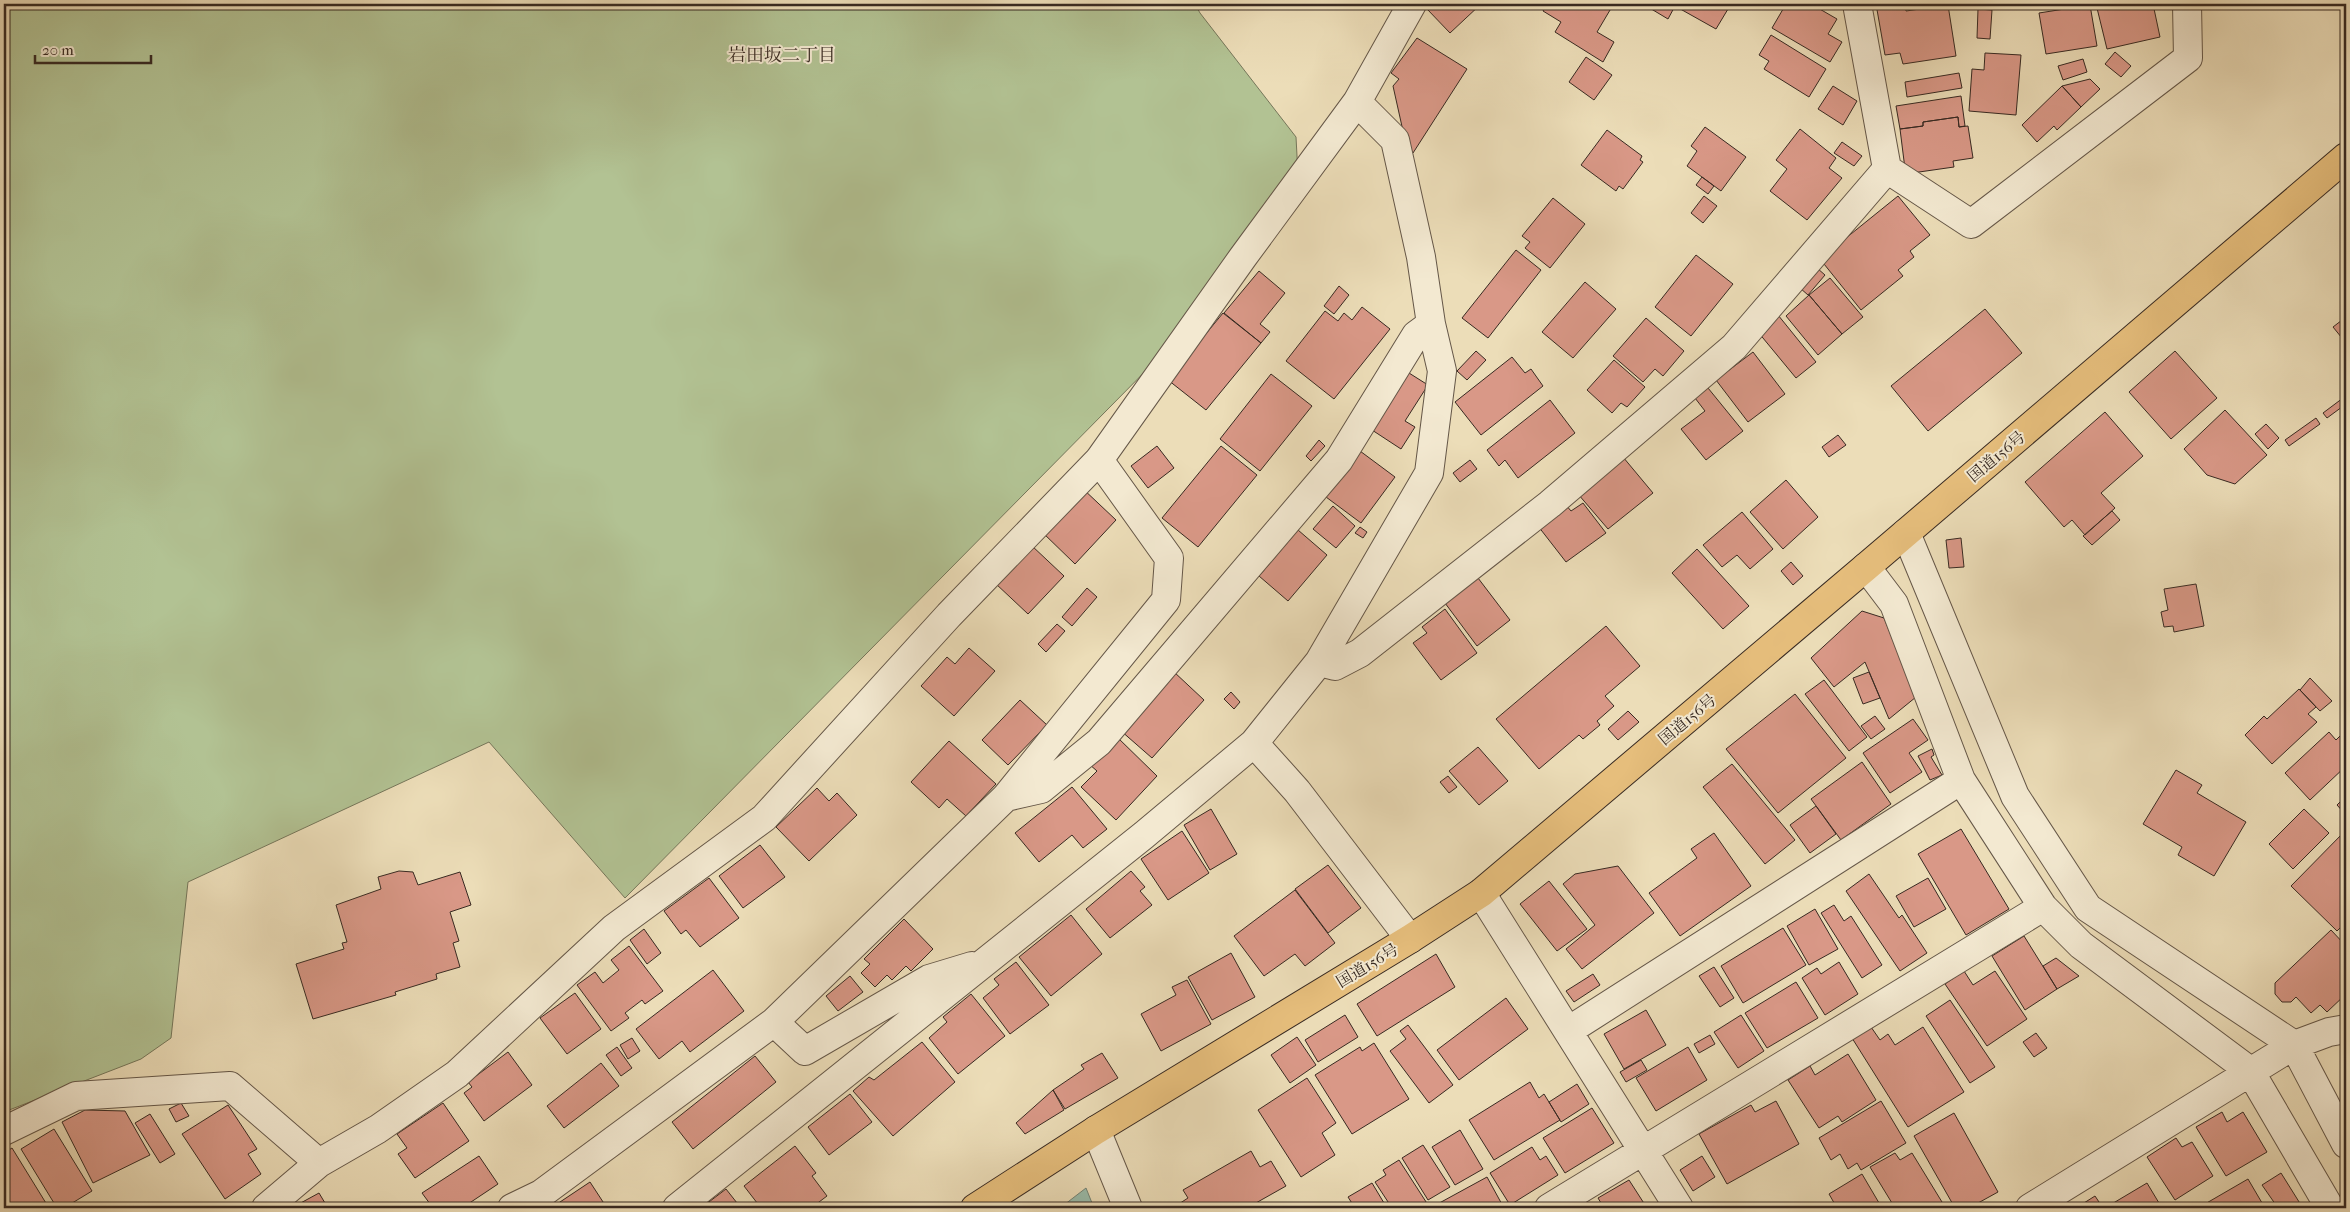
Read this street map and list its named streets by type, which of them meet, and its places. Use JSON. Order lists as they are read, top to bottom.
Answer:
{
  "streets": {
    "highway": ["国道156号"]
  },
  "districts": ["岩田坂二丁目"],
  "scale_bar": "20 m"
}
